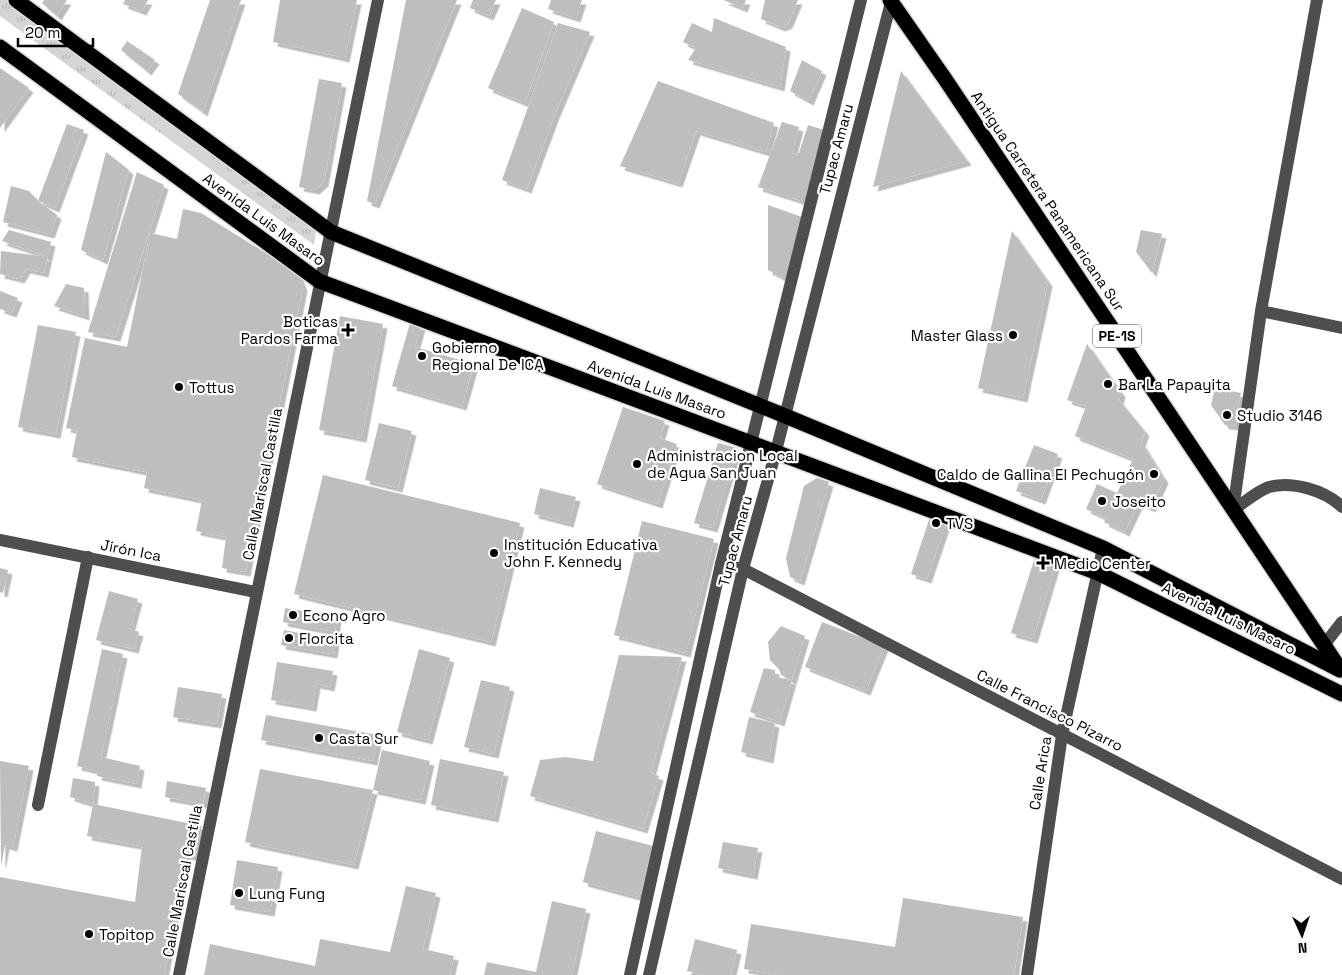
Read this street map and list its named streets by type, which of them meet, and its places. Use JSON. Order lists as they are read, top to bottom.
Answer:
{
  "streets": {
    "highway": ["Antigua Carretera Panamericana Sur", "Avenida Luis Masaro", "PE-1S"],
    "street": [
      "Tupac Amaru",
      "Calle Mariscal Castilla",
      "Jirón Ica",
      "Calle Francisco Pizarro",
      "Calle Arica"
    ]
  },
  "crossings": [
    ["Tupac Amaru", "Antigua Carretera Panamericana Sur"],
    ["Tupac Amaru", "Avenida Luis Masaro"],
    ["Tupac Amaru", "Calle Francisco Pizarro"],
    ["Antigua Carretera Panamericana Sur", "Avenida Luis Masaro"],
    ["Avenida Luis Masaro", "Calle Mariscal Castilla"],
    ["Avenida Luis Masaro", "Calle Arica"],
    ["Calle Mariscal Castilla", "Jirón Ica"],
    ["Calle Francisco Pizarro", "Calle Arica"]
  ],
  "places": {
    "health": ["Boticas Pardos Farma", "Medic Center"],
    "other": [
      "Master Glass",
      "Gobierno Regional De ICA",
      "Bar La Papayita",
      "Tottus",
      "Studio 3146",
      "Administracion Local de Agua San Juan",
      "Caldo de Gallina El Pechugón",
      "Joseito",
      "TVS",
      "Institución Educativa John F. Kennedy",
      "Econo Agro",
      "Florcita",
      "Casta Sur",
      "Lung Fung",
      "Topitop"
    ]
  },
  "scale_bar": "20 m",
  "north": "bottom"
}
